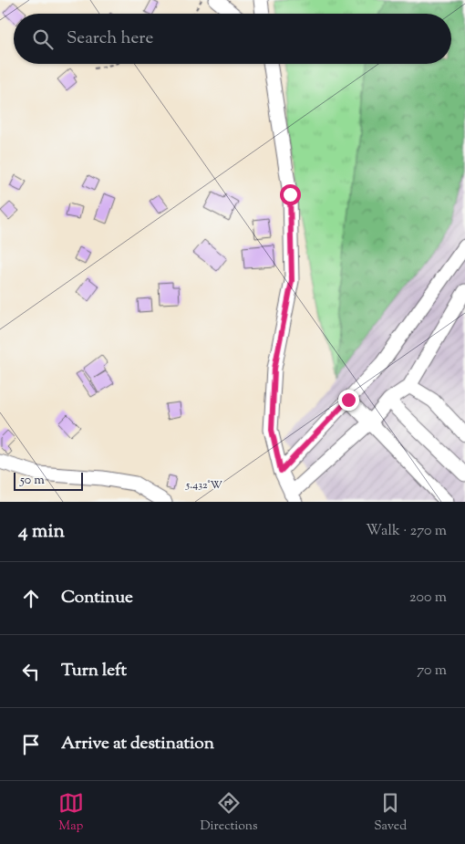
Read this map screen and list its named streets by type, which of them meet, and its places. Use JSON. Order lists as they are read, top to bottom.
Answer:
{
  "scale_bar": "50 m",
  "page": {
    "search": "Search here",
    "scale": "50 m",
    "heading": ["4 min", "Walk · 270 m"],
    "list": [
      ["Continue", "200 m"],
      ["Turn left", "70 m"],
      "Arrive at destination"
    ],
    "nav": ["Map", "Directions", "Saved"]
  },
  "coordinates": ["5.432°W"]
}
